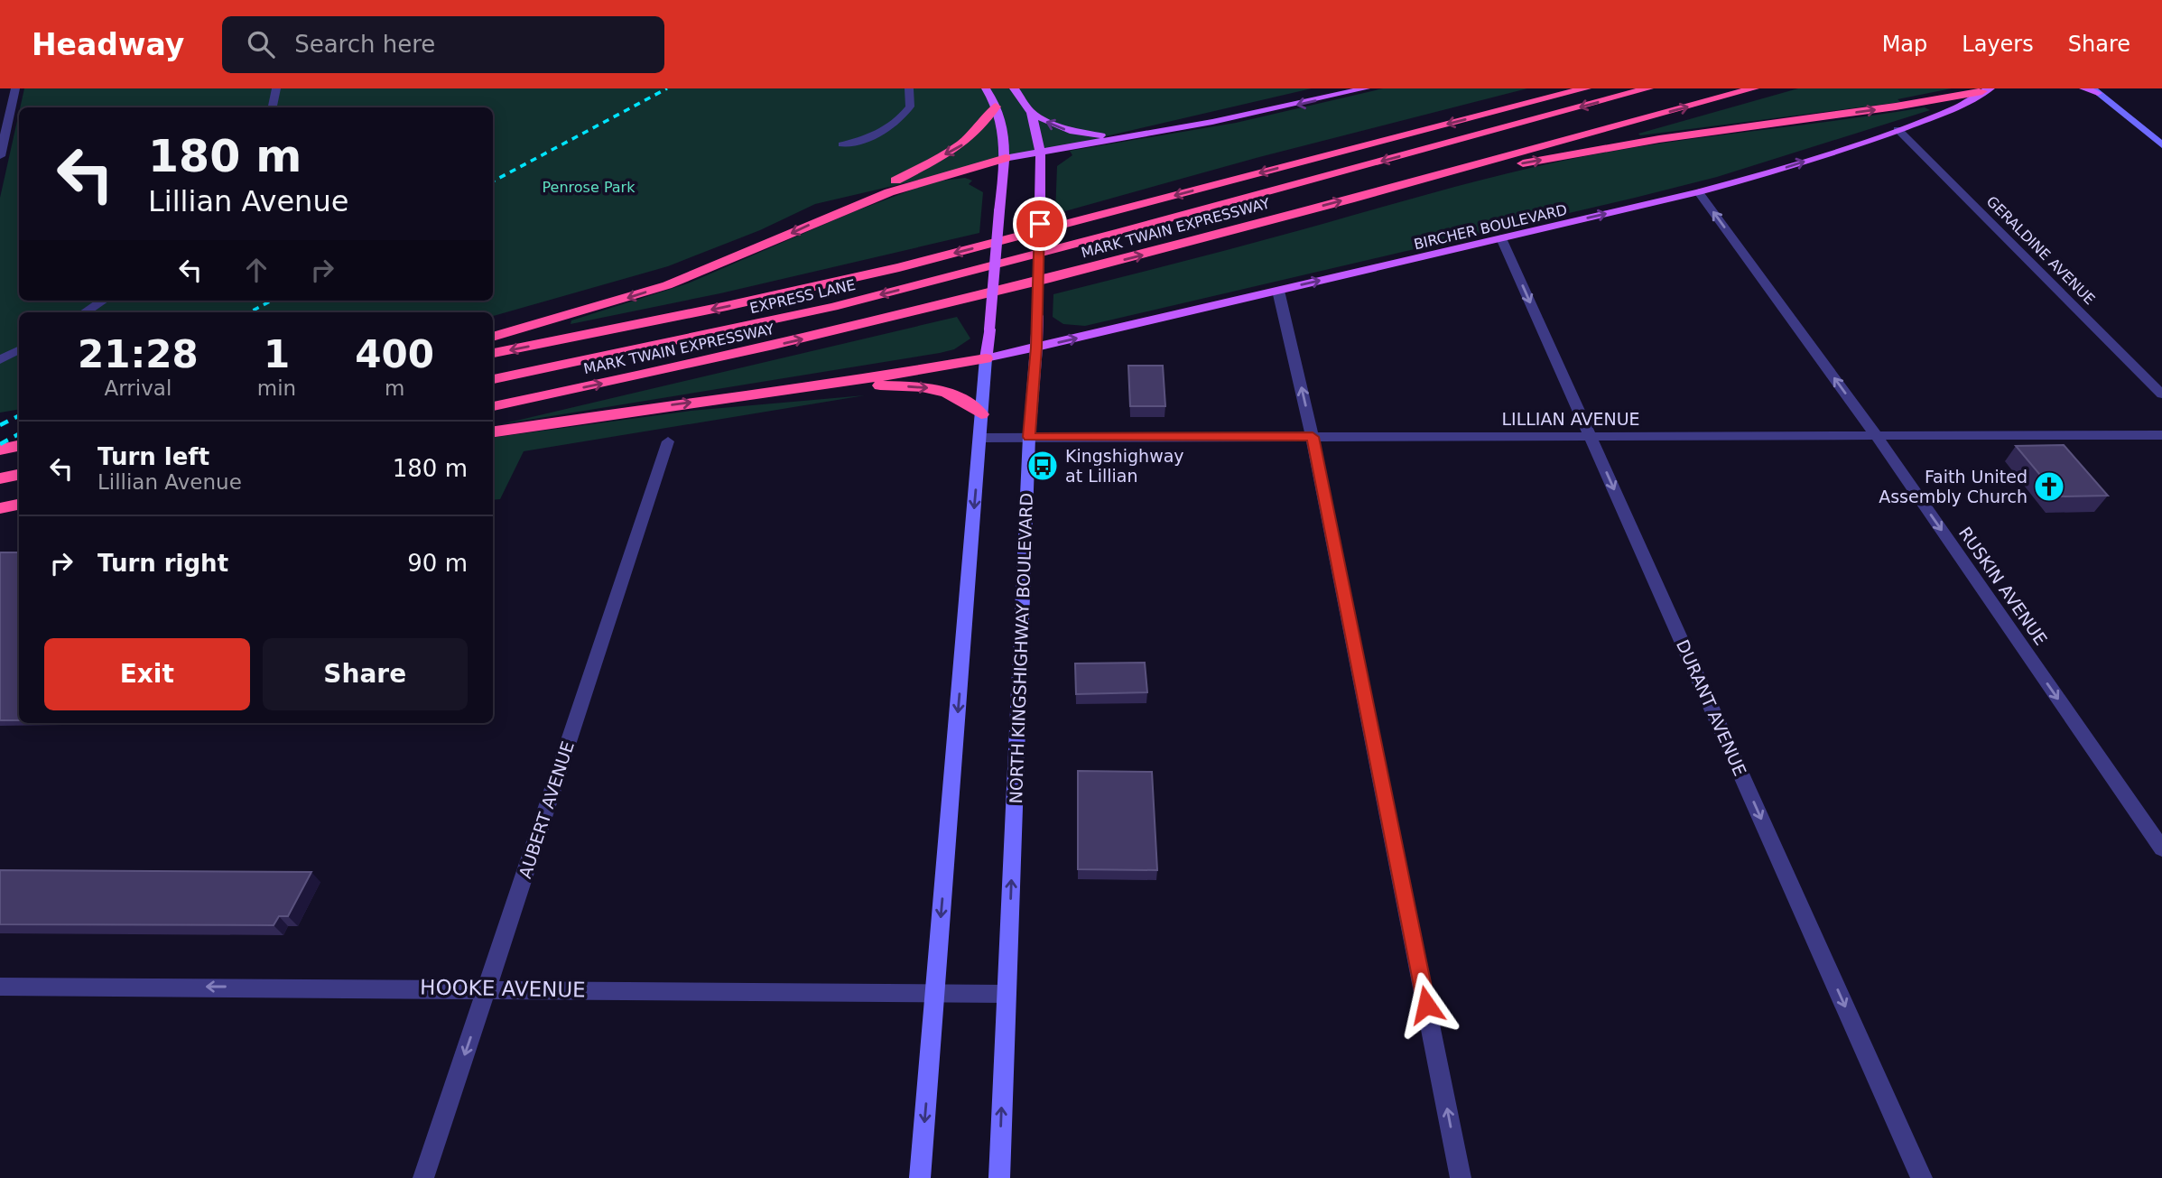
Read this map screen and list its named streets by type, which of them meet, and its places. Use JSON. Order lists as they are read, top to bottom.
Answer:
{
  "streets": {
    "highway": ["MARK TWAIN EXPRESSWAY", "EXPRESS LANE"],
    "main road": ["BIRCHER BOULEVARD", "NORTH KINGSHIGHWAY BOULEVARD"],
    "street": [
      "GERALDINE AVENUE",
      "LILLIAN AVENUE",
      "RUSKIN AVENUE",
      "DURANT AVENUE",
      "AUBERT AVENUE",
      "HOOKE AVENUE"
    ]
  },
  "crossings": [
    ["BIRCHER BOULEVARD", "GERALDINE AVENUE"],
    ["BIRCHER BOULEVARD", "RUSKIN AVENUE"],
    ["BIRCHER BOULEVARD", "NORTH KINGSHIGHWAY BOULEVARD"],
    ["BIRCHER BOULEVARD", "DURANT AVENUE"],
    ["LILLIAN AVENUE", "RUSKIN AVENUE"],
    ["LILLIAN AVENUE", "NORTH KINGSHIGHWAY BOULEVARD"],
    ["LILLIAN AVENUE", "DURANT AVENUE"],
    ["NORTH KINGSHIGHWAY BOULEVARD", "HOOKE AVENUE"],
    ["AUBERT AVENUE", "HOOKE AVENUE"]
  ],
  "one_way": ["BIRCHER BOULEVARD", "DURANT AVENUE", "HOOKE AVENUE"],
  "parks": ["Penrose Park"],
  "places": {
    "bus stop": ["Kingshighway at Lillian"],
    "church": ["Faith United Assembly Church"]
  },
  "page": {
    "header": "Headway",
    "search": "Search here",
    "nav": ["Map", "Layers", "Share"],
    "turn": ["180 m", "Lillian Avenue"],
    "eta": [
      "21:28",
      "Arrival",
      "1",
      "min",
      "400",
      "m"
    ],
    "list": [
      {
        "name": "Turn left",
        "note": "Lillian Avenue",
        "value": "180 m"
      },
      {
        "name": "Turn right",
        "value": "90 m"
      }
    ],
    "buttons": ["Exit", "Share"]
  }
}
